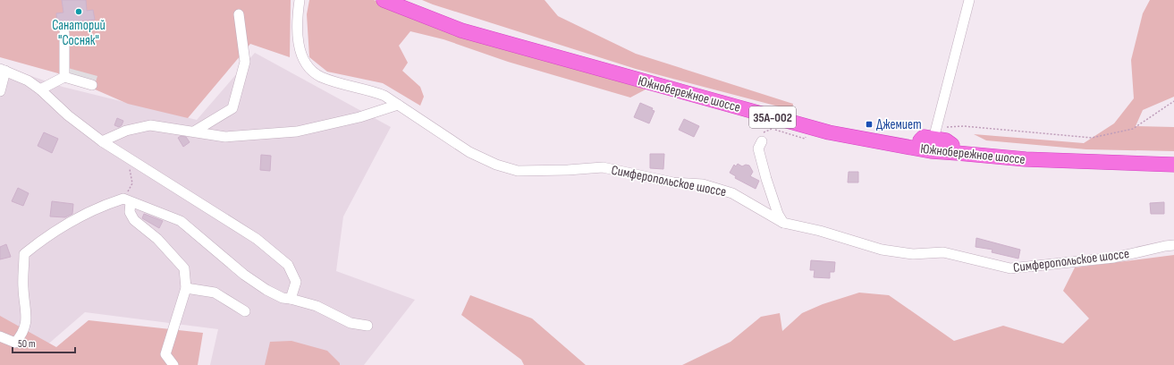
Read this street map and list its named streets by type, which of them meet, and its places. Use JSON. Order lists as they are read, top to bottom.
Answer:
{
  "streets": {
    "highway": ["Южнобережное шоссе", "35А-002"],
    "street": ["Симферопольское шоссе"]
  },
  "places": {
    "other": ["Санаторий \"Сосняк\""],
    "transit": ["Джемиет"]
  },
  "scale_bar": "50 m"
}
